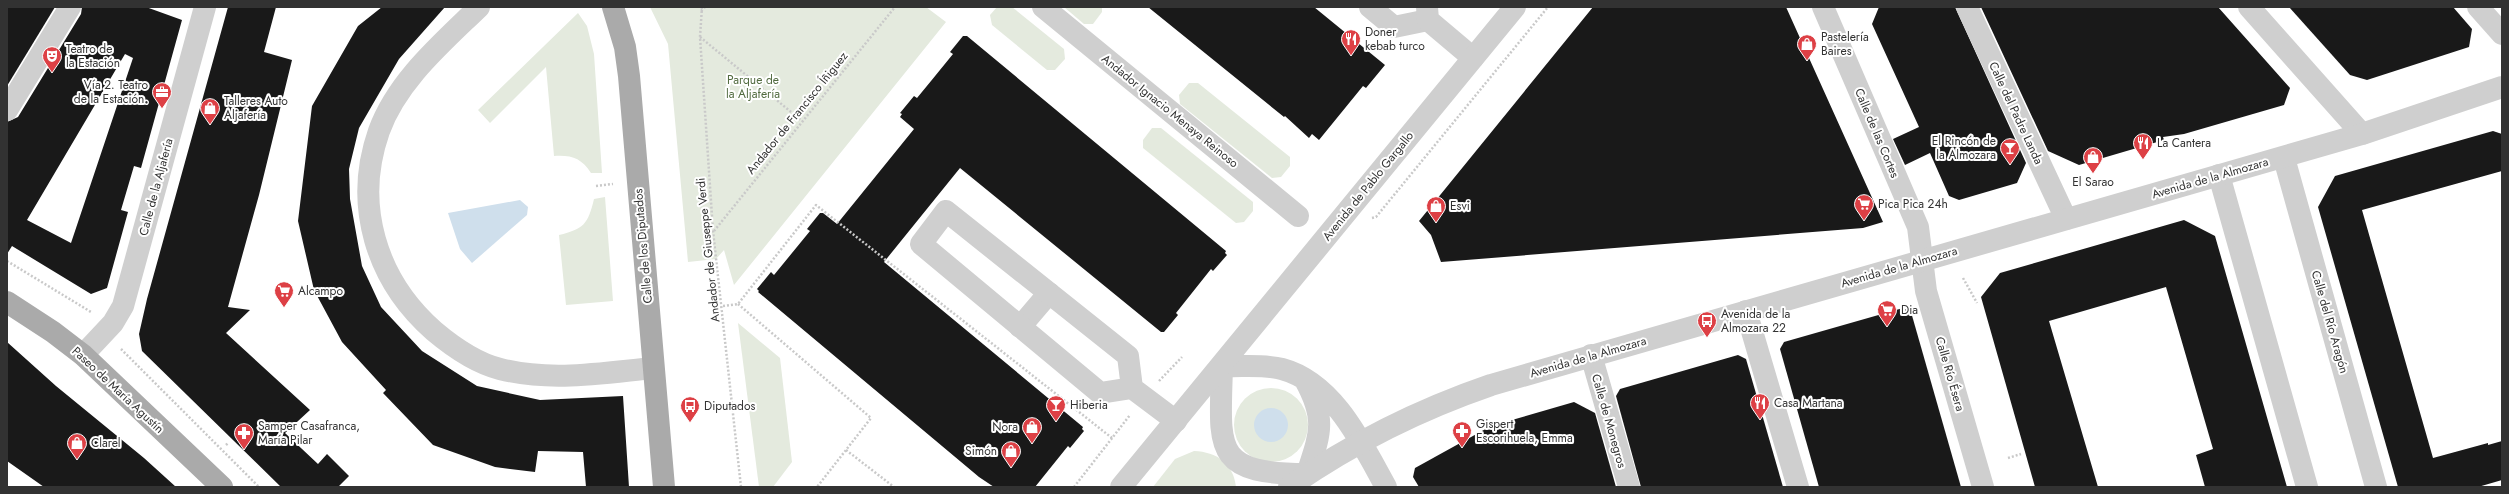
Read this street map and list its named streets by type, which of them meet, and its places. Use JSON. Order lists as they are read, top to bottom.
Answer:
{
  "streets": {
    "main road": ["Calle de los Diputados", "Paseo de María Agustín"],
    "street": [
      "Andador Ignacio Menaya Reinoso",
      "Calle del Padre Landa",
      "Calle de las Cortes",
      "Avenida de la Almozara",
      "Avenida de Pablo Gargallo",
      "Calle de la Aljafería",
      "Calle del Río Aragón",
      "Calle Río Ésera",
      "Calle de Monegros"
    ],
    "path": ["Andador de Francisco Íñiguez", "Andador de Giuseppe Verdi"]
  },
  "crossings": [
    ["Andador de Francisco Íñiguez", "Andador de Giuseppe Verdi"],
    ["Calle del Padre Landa", "Avenida de la Almozara"],
    ["Calle de las Cortes", "Avenida de la Almozara"],
    ["Calle de las Cortes", "Calle Río Ésera"],
    ["Avenida de la Almozara", "Avenida de Pablo Gargallo"],
    ["Avenida de la Almozara", "Calle del Río Aragón"],
    ["Avenida de la Almozara", "Calle Río Ésera"],
    ["Avenida de la Almozara", "Calle de Monegros"],
    ["Calle de la Aljafería", "Paseo de María Agustín"]
  ],
  "parks": ["Parque de la Aljafería"],
  "places": {
    "restaurant": ["Doner kebab turco", "La Cantera", "Casa Martana"],
    "shop": [
      "Pastelería Baires",
      "Talleres Auto Aljafería",
      "El Sarao",
      "Esvi",
      "Nora",
      "Clarel",
      "Simón"
    ],
    "theatre": ["Teatro de la Estación"],
    "office": ["Vía 2. Teatro de la Estación."],
    "bar": ["El Rincón de la Almozara", "Hiberia"],
    "supermarket": ["Pica Pica 24h", "Alcampo", "Dia"],
    "bus stop": ["Avenida de la Almozara 22", "Diputados"],
    "pharmacy": ["Gispert Escorihuela, Emma", "Samper Casafranca, María Pilar"]
  }
}
